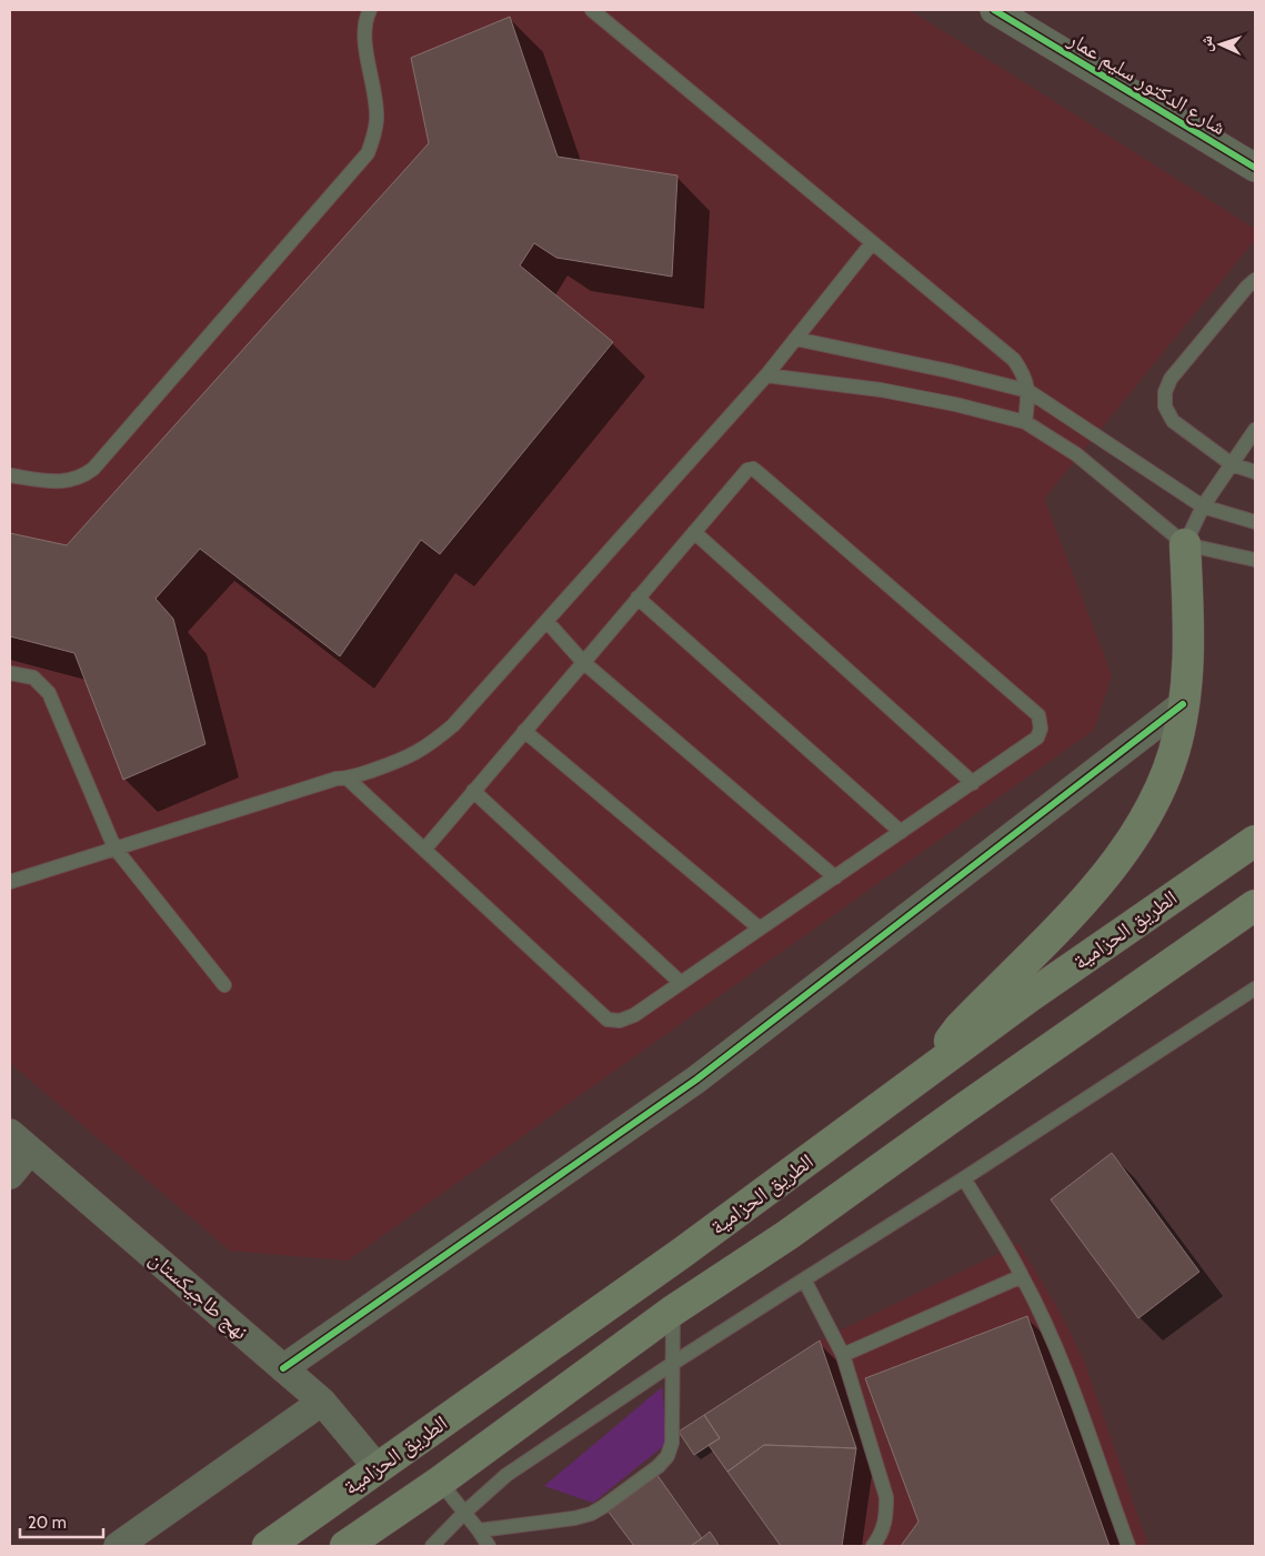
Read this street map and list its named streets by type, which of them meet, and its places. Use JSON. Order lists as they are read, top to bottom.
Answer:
{
  "streets": {
    "highway": ["الطريق الحزامية"],
    "street": ["شارع الدكتور سليم عمار", "نهج طاجيكستان"]
  },
  "crossings": [
    ["الطريق الحزامية", "نهج طاجيكستان"]
  ],
  "scale_bar": "20 m",
  "north": "left"
}
